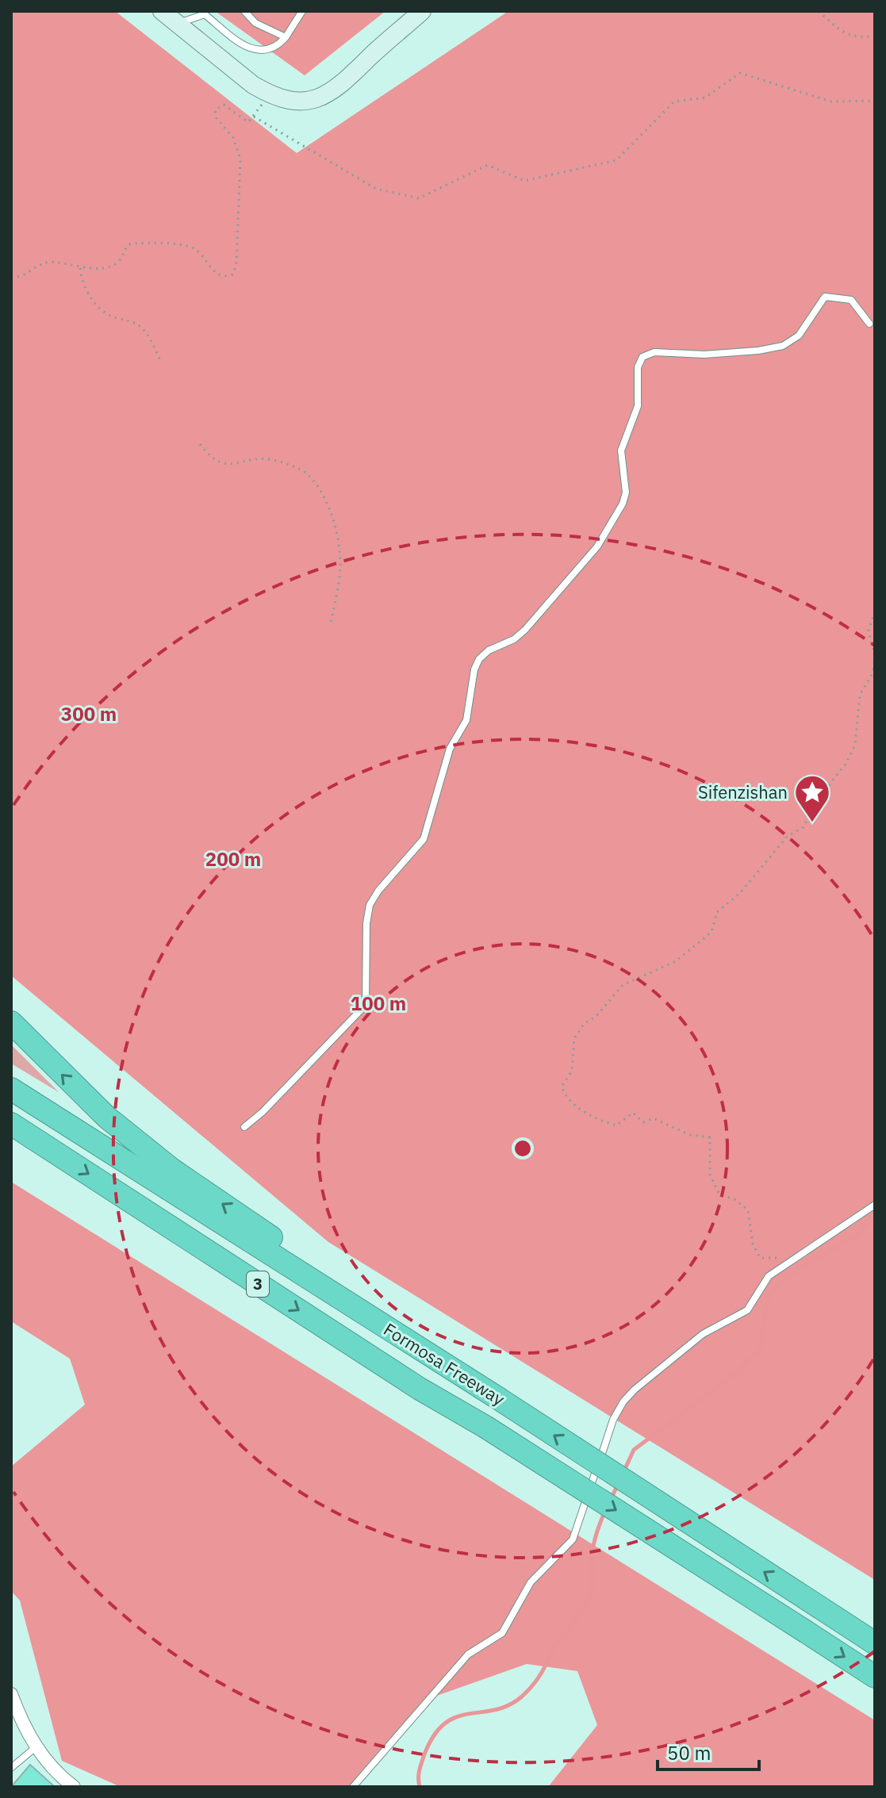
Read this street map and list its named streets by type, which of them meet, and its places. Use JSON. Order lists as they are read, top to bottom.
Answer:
{
  "streets": {
    "highway": ["3", "Formosa Freeway"]
  },
  "places": {
    "place": ["Sifenzishan"]
  },
  "scale_bar": "50 m",
  "rings": ["300 m", "200 m", "100 m"]
}
